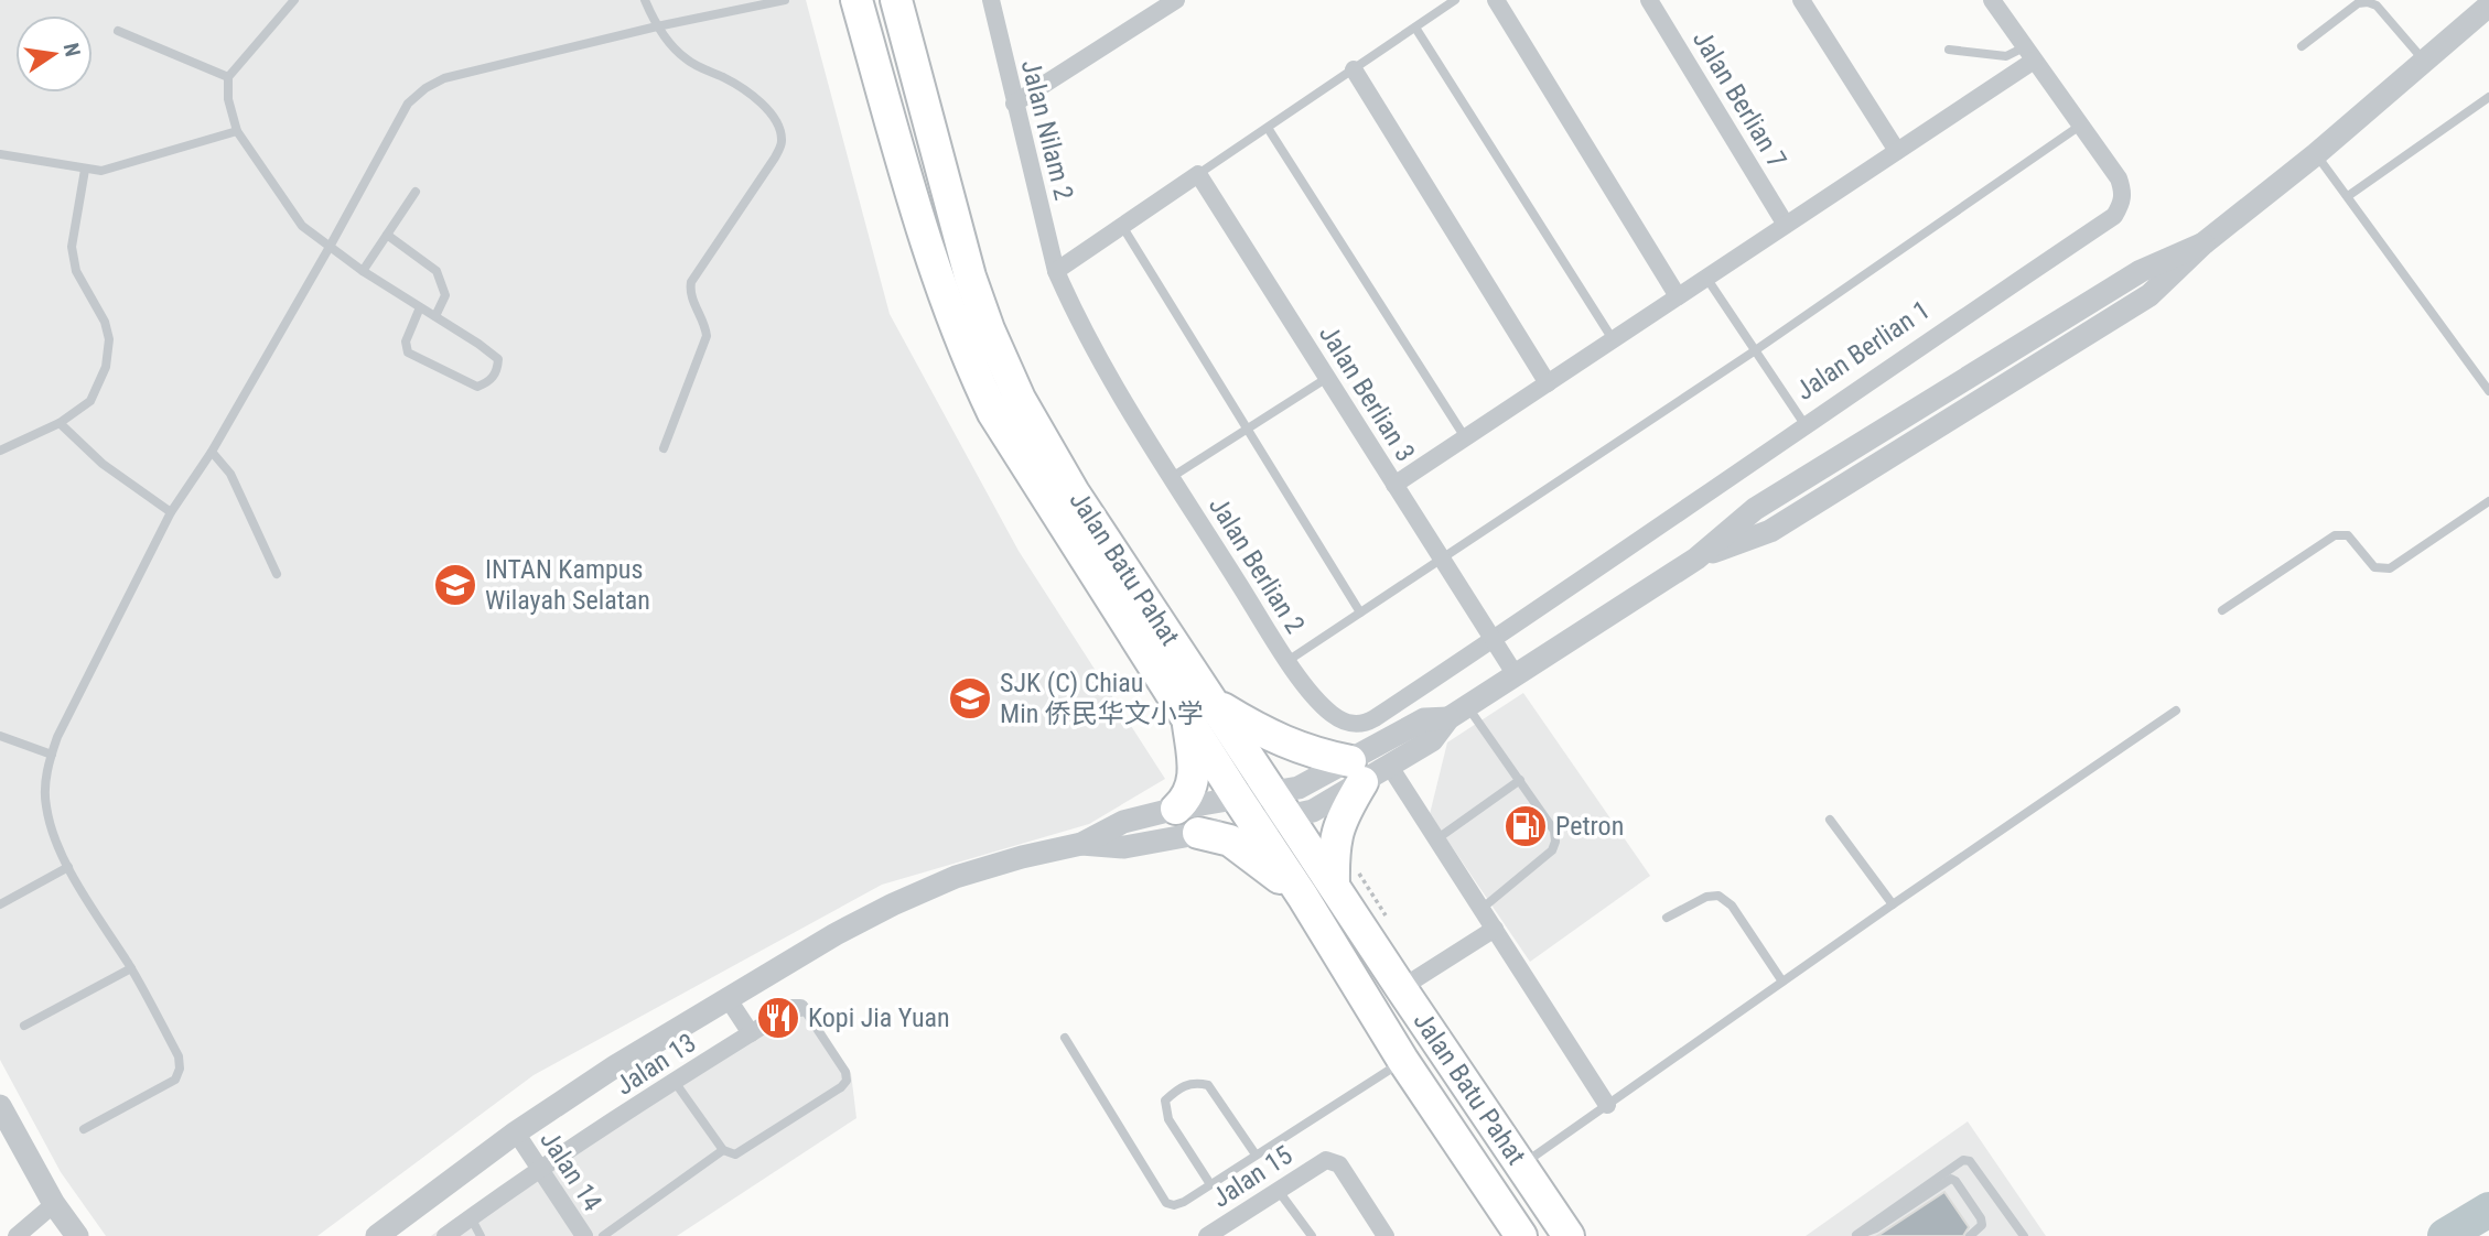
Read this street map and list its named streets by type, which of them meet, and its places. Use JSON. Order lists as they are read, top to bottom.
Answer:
{
  "streets": {
    "highway": ["Jalan Batu Pahat"],
    "street": [
      "Jalan Berlian 7",
      "Jalan Nilam 2",
      "Jalan Berlian 1",
      "Jalan Berlian 3",
      "Jalan Berlian 2",
      "Jalan 13",
      "Jalan 14",
      "Jalan 15"
    ]
  },
  "crossings": [
    ["Jalan Nilam 2", "Jalan Berlian 2"],
    ["Jalan Berlian 1", "Jalan Berlian 3"],
    ["Jalan Berlian 1", "Jalan Berlian 2"],
    ["Jalan Berlian 3", "Jalan Berlian 2"],
    ["Jalan 13", "Jalan 14"]
  ],
  "places": {
    "school or university": ["INTAN Kampus Wilayah Selatan", "SJK (C) Chiau Min 侨民华文小学"],
    "fuel station": ["Petron"],
    "restaurant": ["Kopi Jia Yuan"]
  },
  "north": "right"
}
